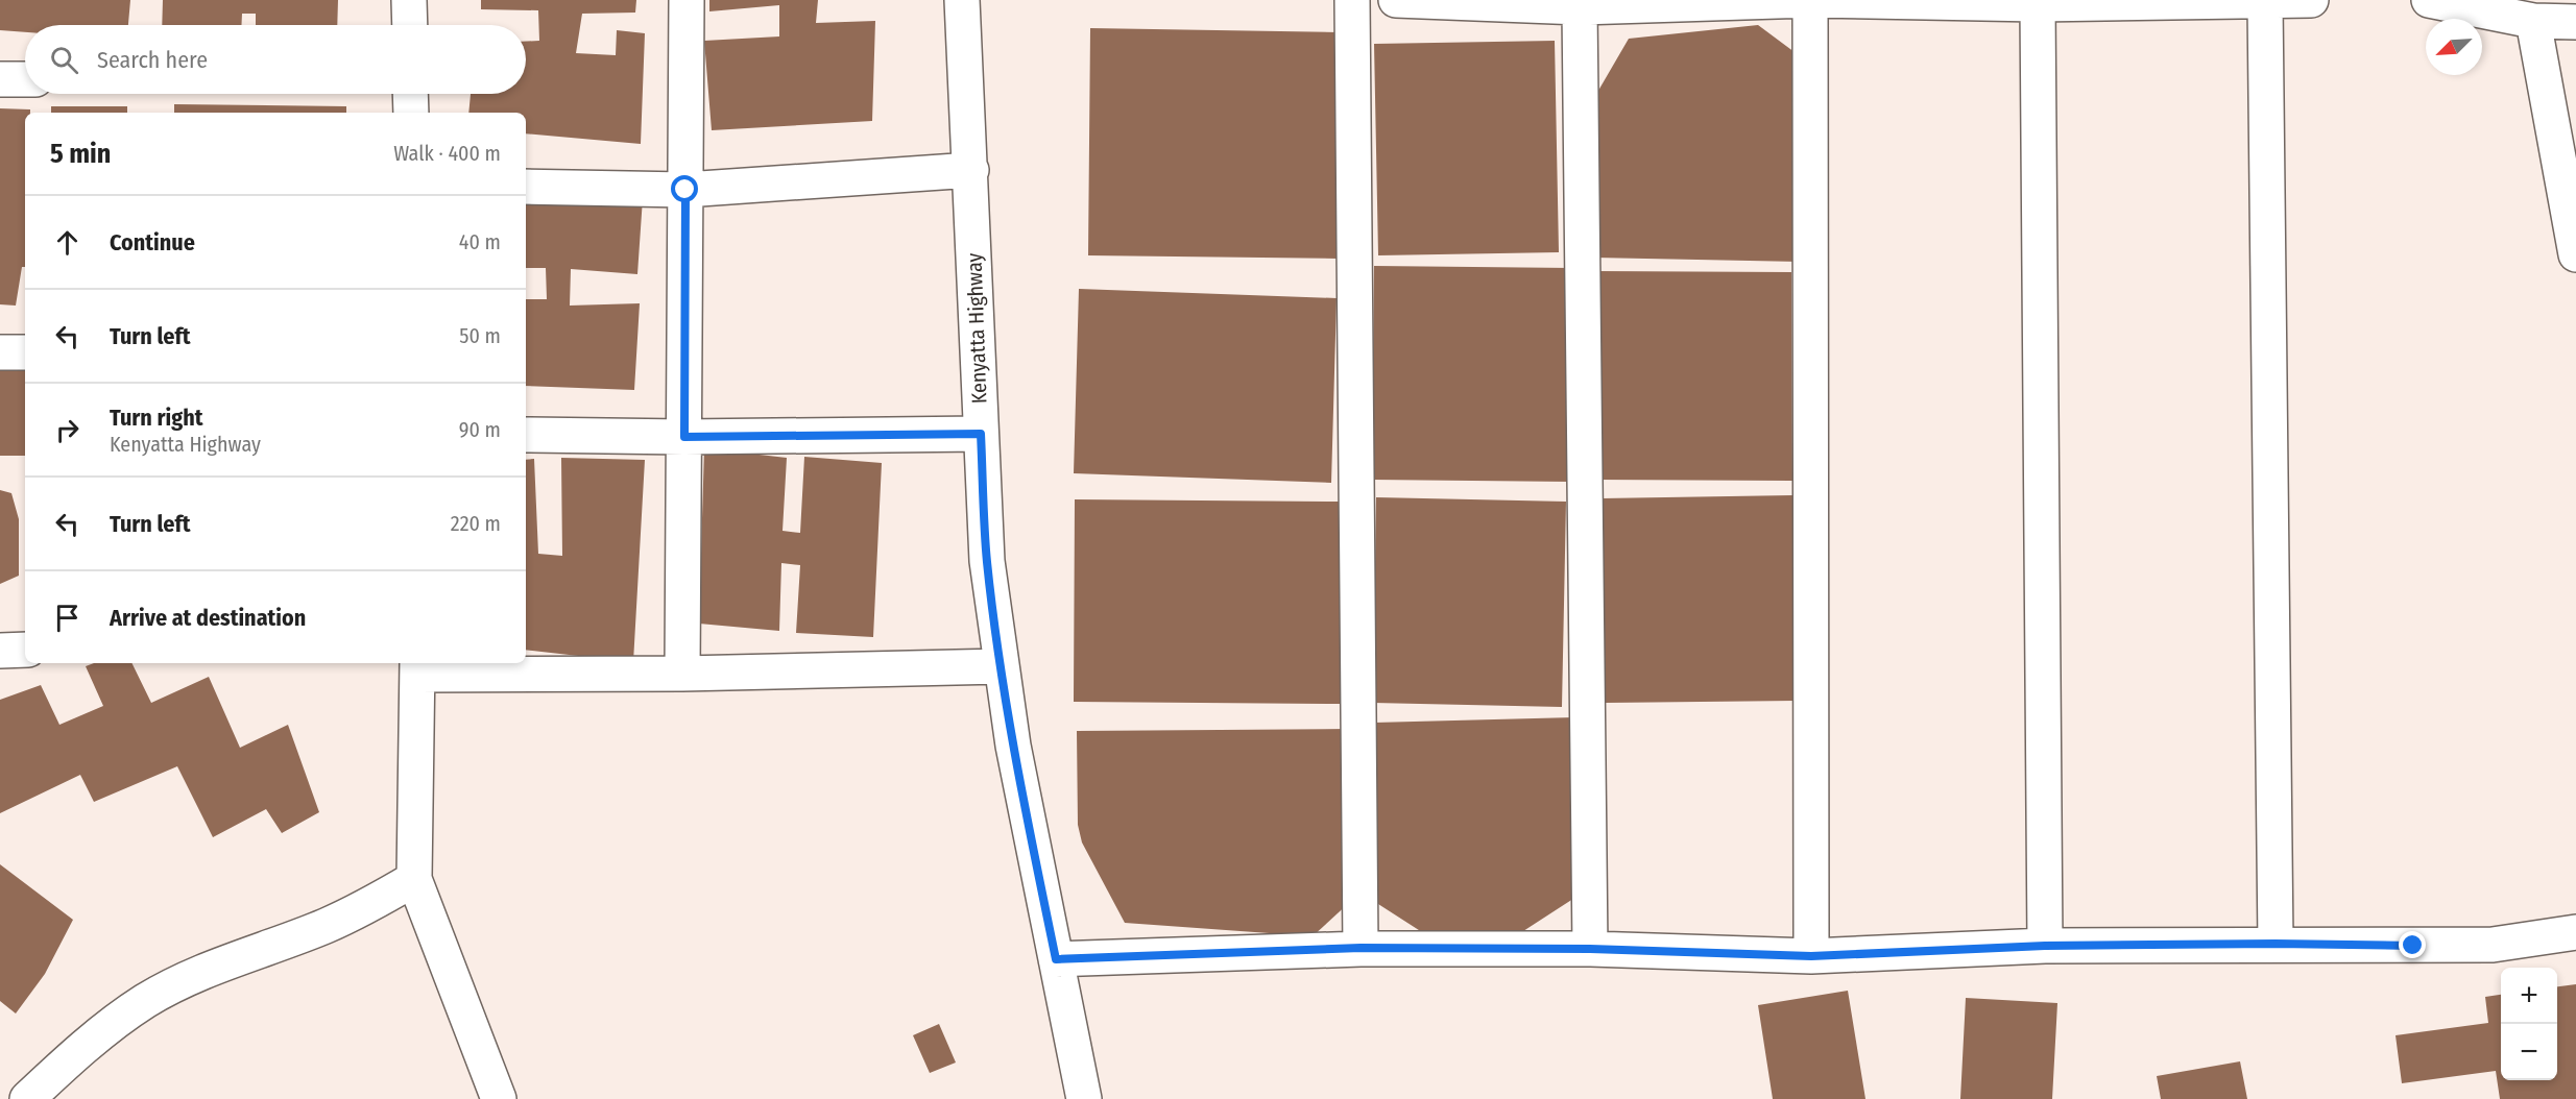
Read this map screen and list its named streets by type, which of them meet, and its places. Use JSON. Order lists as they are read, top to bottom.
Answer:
{
  "streets": {
    "street": ["Kenyatta Highway"]
  },
  "north": "bottom left",
  "page": {
    "search": "Search here",
    "heading": ["5 min", "Walk · 400 m"],
    "list": [
      ["Continue", "40 m"],
      ["Turn left", "50 m"],
      ["Turn right", "Kenyatta Highway", "90 m"],
      ["Turn left", "220 m"],
      "Arrive at destination"
    ],
    "map_buttons": ["+", "−"]
  }
}
